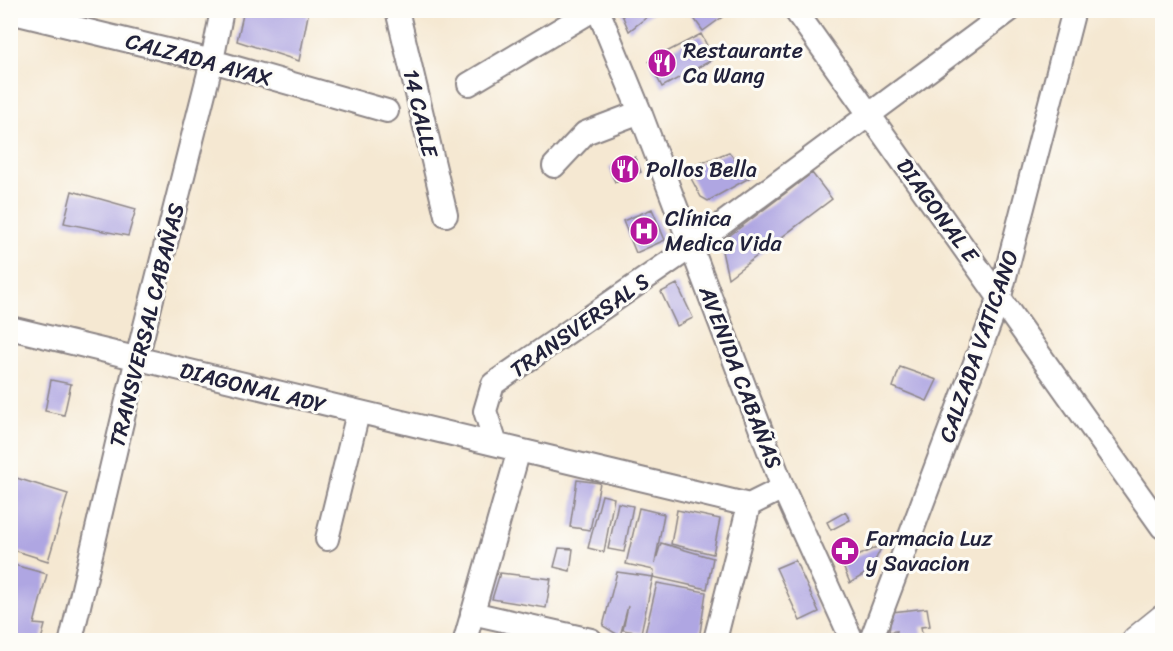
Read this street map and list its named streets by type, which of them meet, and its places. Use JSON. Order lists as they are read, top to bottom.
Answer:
{
  "streets": {
    "street": [
      "CALZADA AYAX",
      "14 CALLE",
      "DIAGONAL E",
      "TRANSVERSAL CABAÑAS",
      "TRANSVERSAL S",
      "CALZADA VATICANO",
      "AVENIDA CABAÑAS",
      "DIAGONAL ADY"
    ]
  },
  "crossings": [
    ["CALZADA AYAX", "TRANSVERSAL CABAÑAS"],
    ["DIAGONAL E", "TRANSVERSAL S"],
    ["DIAGONAL E", "CALZADA VATICANO"],
    ["TRANSVERSAL CABAÑAS", "DIAGONAL ADY"],
    ["TRANSVERSAL S", "AVENIDA CABAÑAS"],
    ["TRANSVERSAL S", "DIAGONAL ADY"]
  ],
  "places": {
    "restaurant": ["Restaurante Ca Wang", "Pollos Bella"],
    "hospital": ["Clínica Medica Vida"],
    "pharmacy": ["Farmacia Luz y Savacion"]
  }
}
